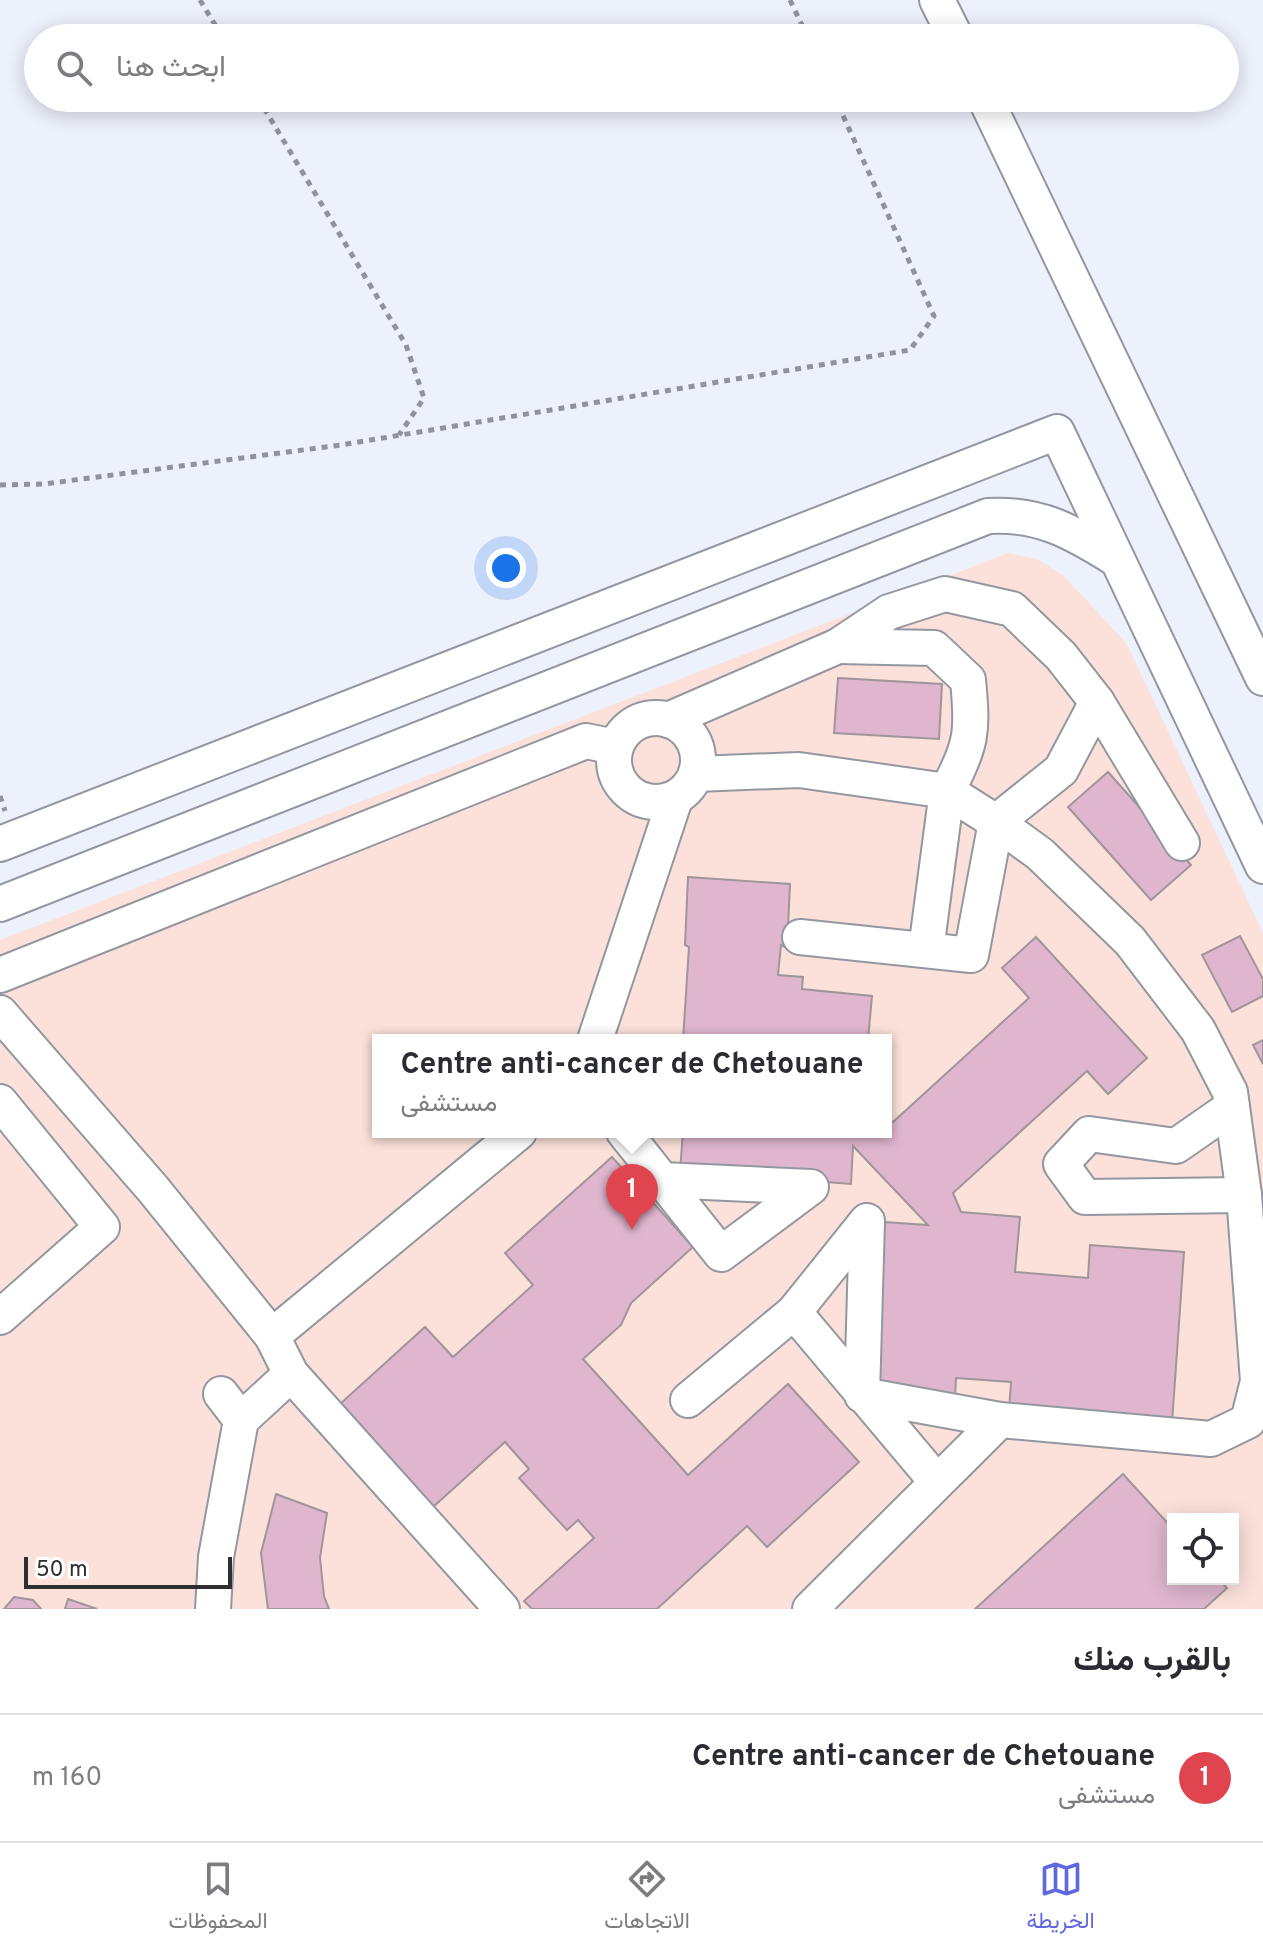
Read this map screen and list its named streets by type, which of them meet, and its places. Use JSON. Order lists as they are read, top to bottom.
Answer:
{
  "scale_bar": "50 m",
  "page": {
    "search": "ابحث هنا",
    "popup": ["Centre anti-cancer de Chetouane", "مستشفى"],
    "pins": "1",
    "scale": "50 m",
    "heading": "بالقرب منك",
    "list": [
      {
        "mark": "1",
        "name": "Centre anti-cancer de Chetouane",
        "note": "مستشفى",
        "value": "160 m"
      }
    ],
    "nav": ["الخريطة", "الاتجاهات", "المحفوظات"]
  }
}
